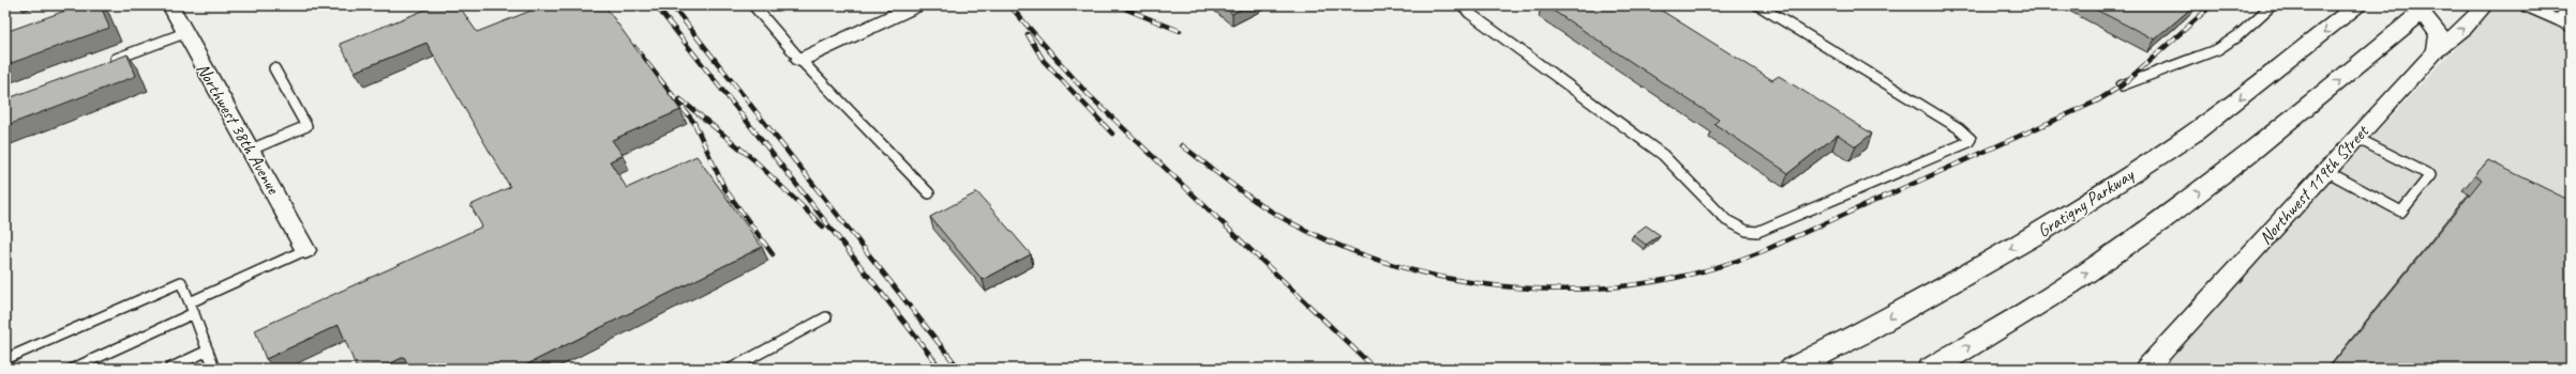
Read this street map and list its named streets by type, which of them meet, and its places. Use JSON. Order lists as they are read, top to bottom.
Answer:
{
  "streets": {
    "highway": ["Gratigny Parkway"],
    "street": ["Northwest 38th Avenue", "Northwest 119th Street"]
  }
}
